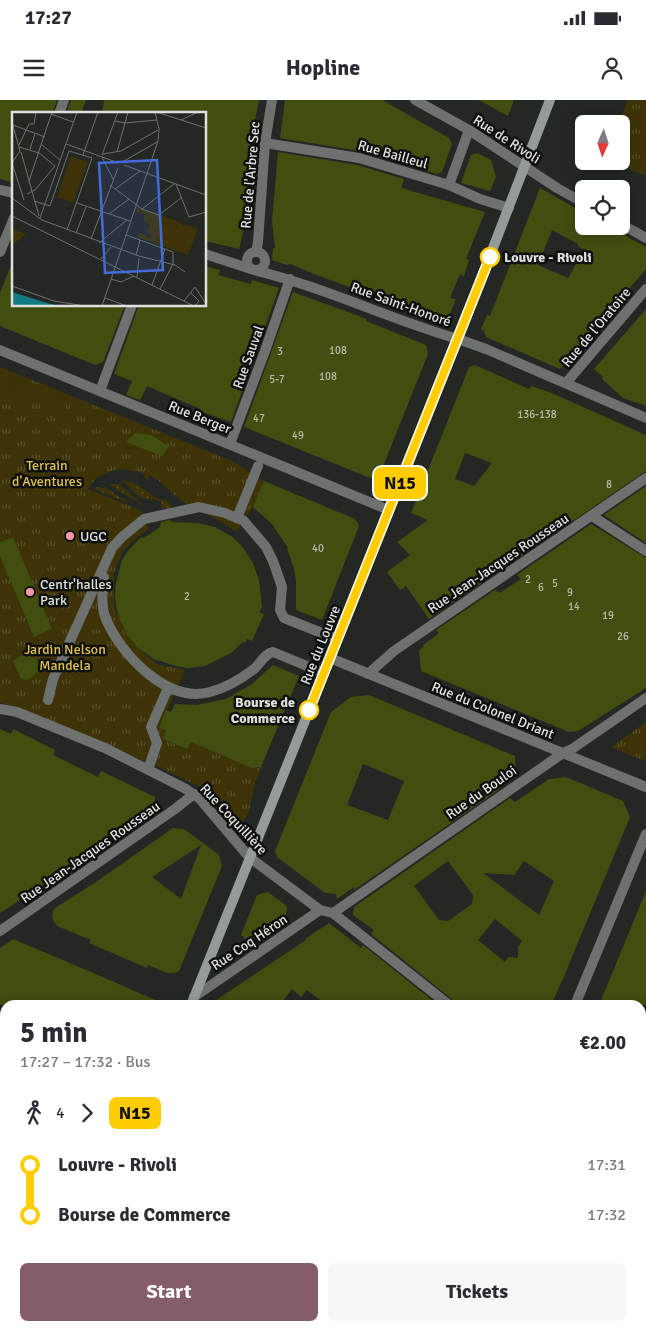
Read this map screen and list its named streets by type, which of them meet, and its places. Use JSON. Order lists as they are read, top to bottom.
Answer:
{
  "streets": {
    "main road": ["Rue du Louvre"],
    "street": [
      "Rue de Rivoli",
      "Rue Bailleul",
      "Rue de l'Arbre Sec",
      "Rue Saint-Honoré",
      "Rue de l'Oratoire",
      "Rue Sauval",
      "Rue Berger",
      "Rue Jean-Jacques Rousseau",
      "Rue du Colonel Driant",
      "Rue du Bouloi",
      "Rue Coquillière",
      "Rue Coq Héron"
    ]
  },
  "crossings": [
    ["Rue de Rivoli", "Rue du Louvre"],
    ["Rue Bailleul", "Rue de l'Arbre Sec"],
    ["Rue Bailleul", "Rue du Louvre"],
    ["Rue de l'Arbre Sec", "Rue Saint-Honoré"],
    ["Rue Saint-Honoré", "Rue de l'Oratoire"],
    ["Rue Saint-Honoré", "Rue Sauval"],
    ["Rue Saint-Honoré", "Rue du Louvre"],
    ["Rue Sauval", "Rue Berger"],
    ["Rue Berger", "Rue du Louvre"],
    ["Rue Jean-Jacques Rousseau", "Rue du Colonel Driant"],
    ["Rue Jean-Jacques Rousseau", "Rue Coquillière"],
    ["Rue du Louvre", "Rue du Colonel Driant"],
    ["Rue du Louvre", "Rue Coquillière"],
    ["Rue du Colonel Driant", "Rue du Bouloi"],
    ["Rue du Bouloi", "Rue Coquillière"],
    ["Rue Coquillière", "Rue Coq Héron"]
  ],
  "parks": ["Terrain d'Aventures", "Jardin Nelson Mandela"],
  "places": [
    "Louvre - Rivoli",
    "UGC",
    "Centr'halles Park",
    "Bourse de Commerce"
  ],
  "lines": ["bus line N15"],
  "house_numbers": [
    "108",
    "3",
    "108",
    "5-7",
    "136-138",
    "47",
    "49",
    "8",
    "40",
    "2",
    "5",
    "6",
    "9",
    "2",
    "14",
    "19",
    "26"
  ],
  "north": "bottom",
  "page": {
    "status": "17:27",
    "header": "Hopline",
    "on_map": "N15",
    "heading": ["5 min", "17:27 – 17:32 · Bus", "€2.00"],
    "legs": ["4", "N15"],
    "list": [
      {
        "name": "Louvre - Rivoli",
        "value": "17:31"
      },
      {
        "name": "Bourse de Commerce",
        "value": "17:32"
      }
    ],
    "buttons": ["Start", "Tickets"]
  }
}
